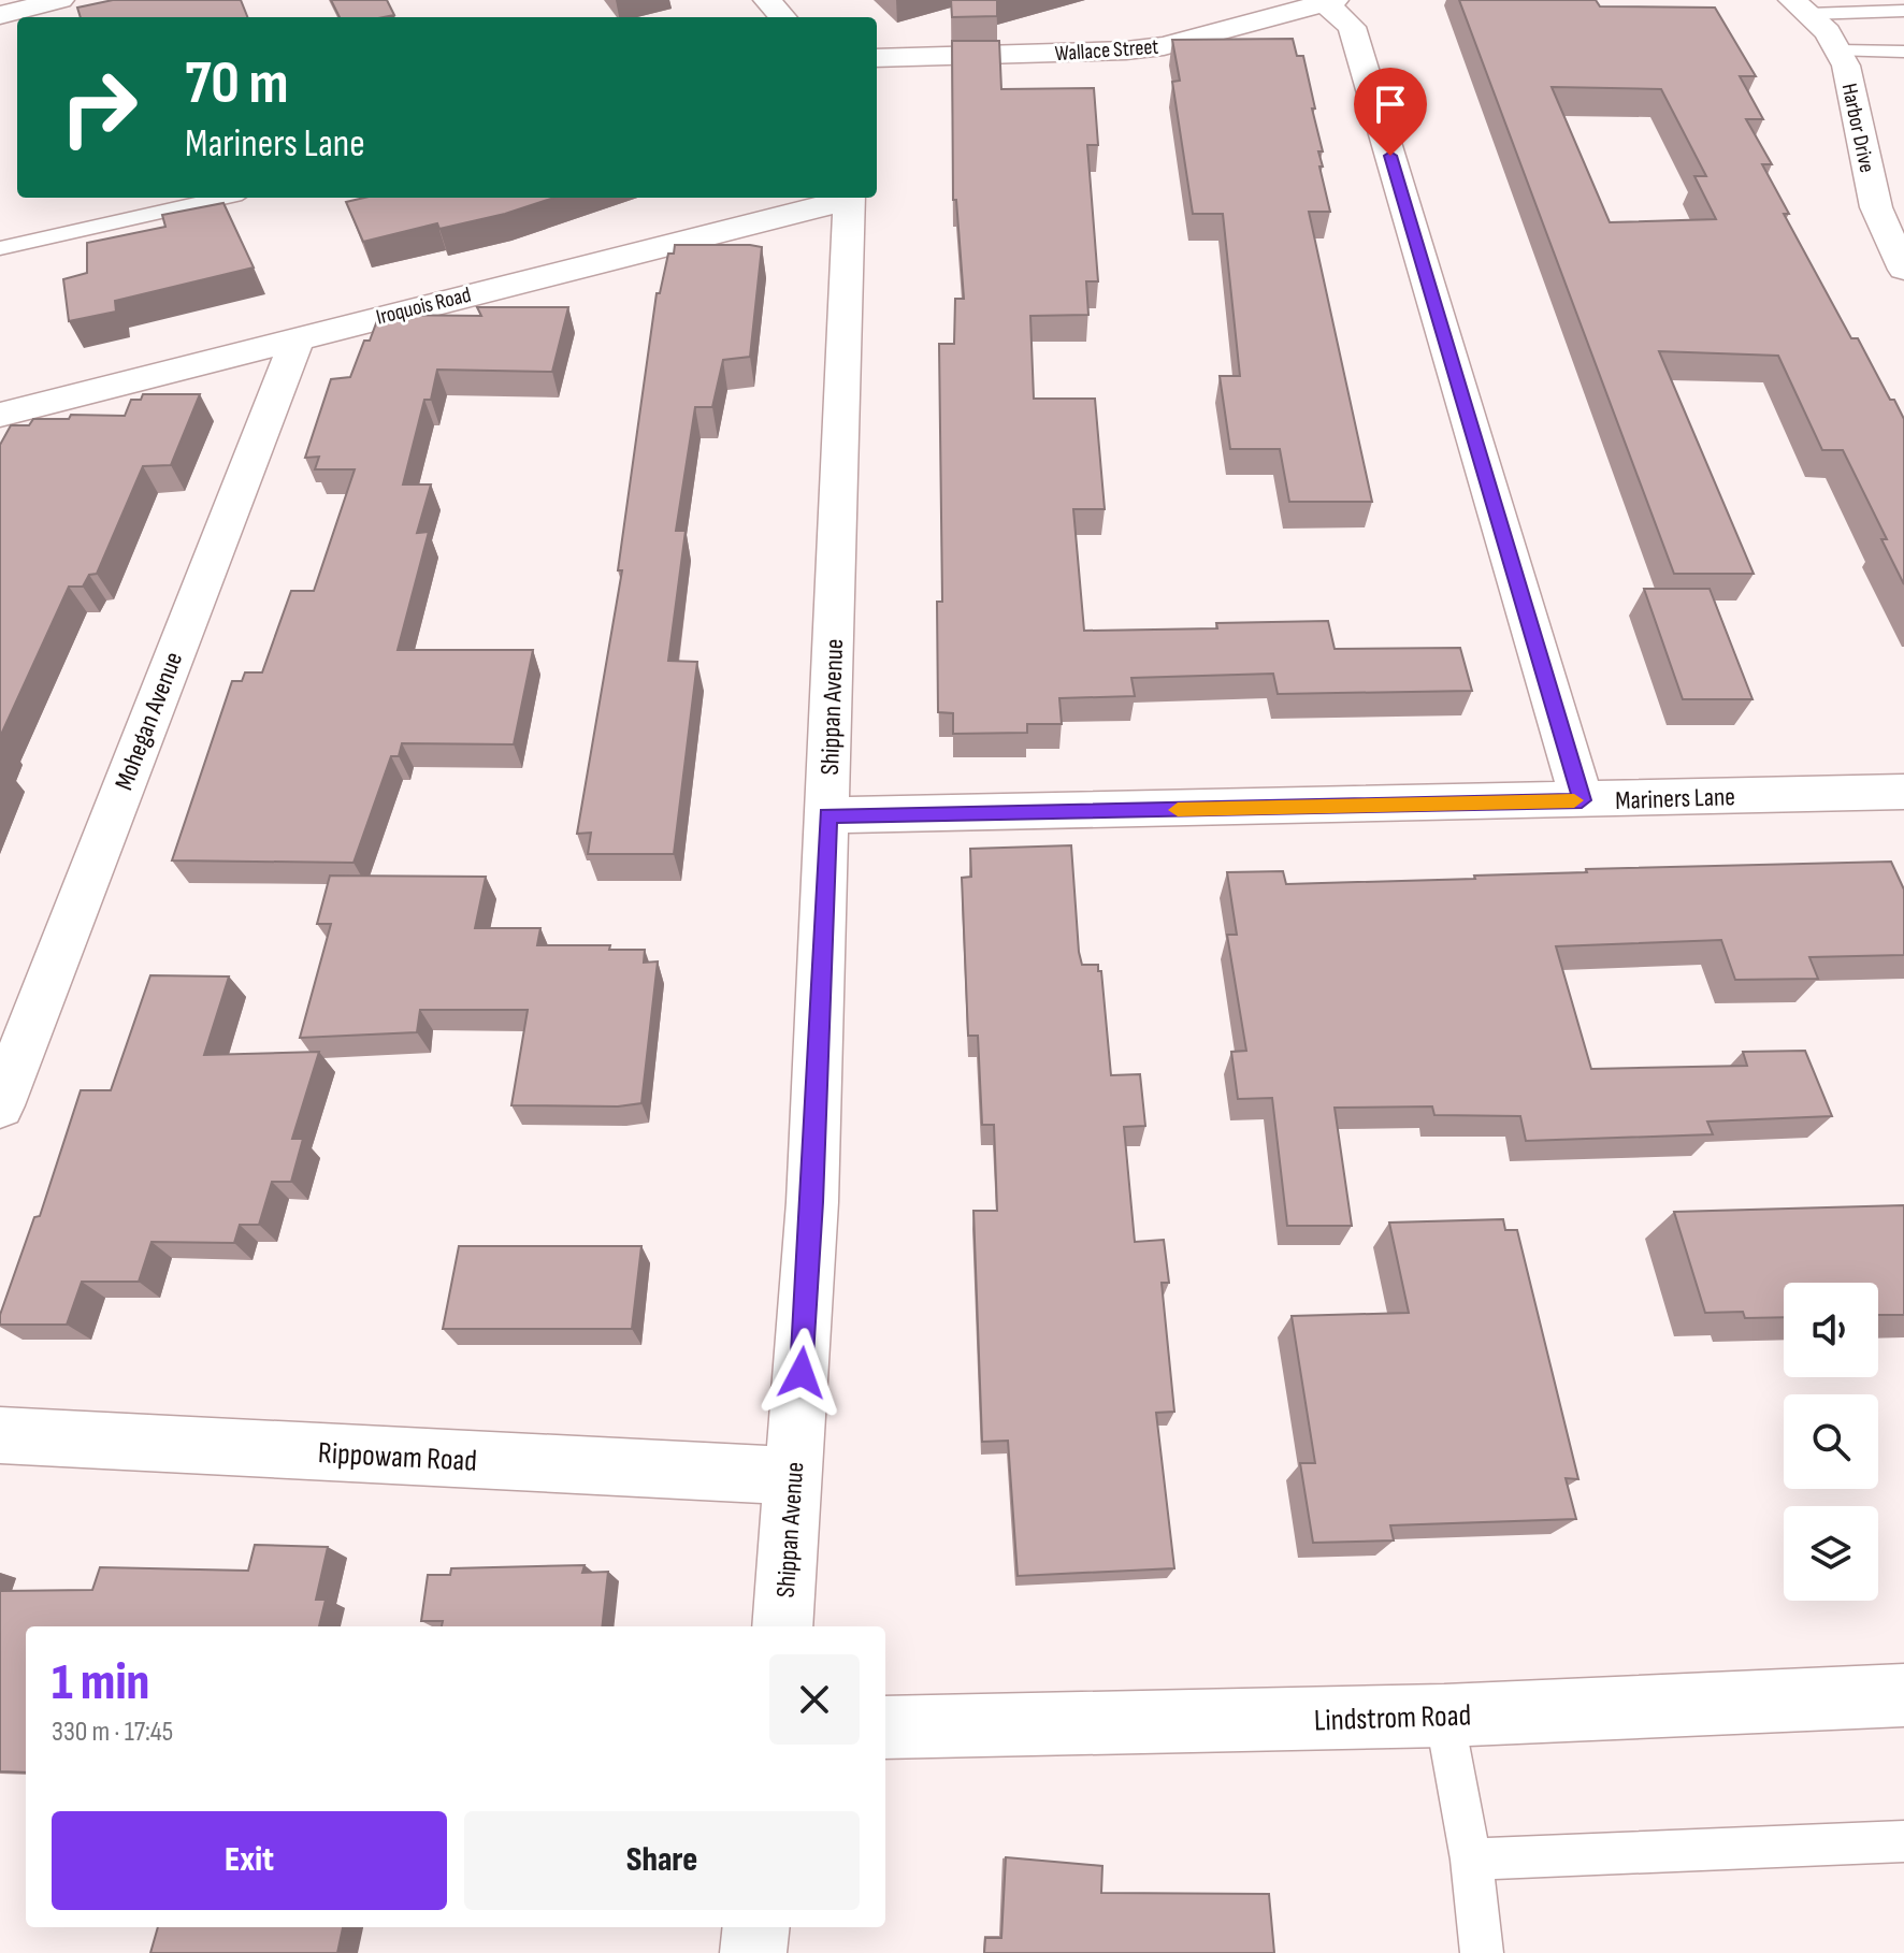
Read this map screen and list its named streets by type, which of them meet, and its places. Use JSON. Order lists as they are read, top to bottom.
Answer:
{
  "streets": {
    "street": [
      "Wallace Street",
      "Harbor Drive",
      "Iroquois Road",
      "Shippan Avenue",
      "Mohegan Avenue",
      "Mariners Lane",
      "Rippowam Road",
      "Lindstrom Road"
    ]
  },
  "crossings": [
    ["Iroquois Road", "Mohegan Avenue"],
    ["Shippan Avenue", "Mariners Lane"],
    ["Shippan Avenue", "Rippowam Road"]
  ],
  "page": {
    "turn": ["70 m", "Mariners Lane"],
    "heading": ["1 min", "330 m · 17:45"],
    "buttons": ["Exit", "Share"]
  }
}
